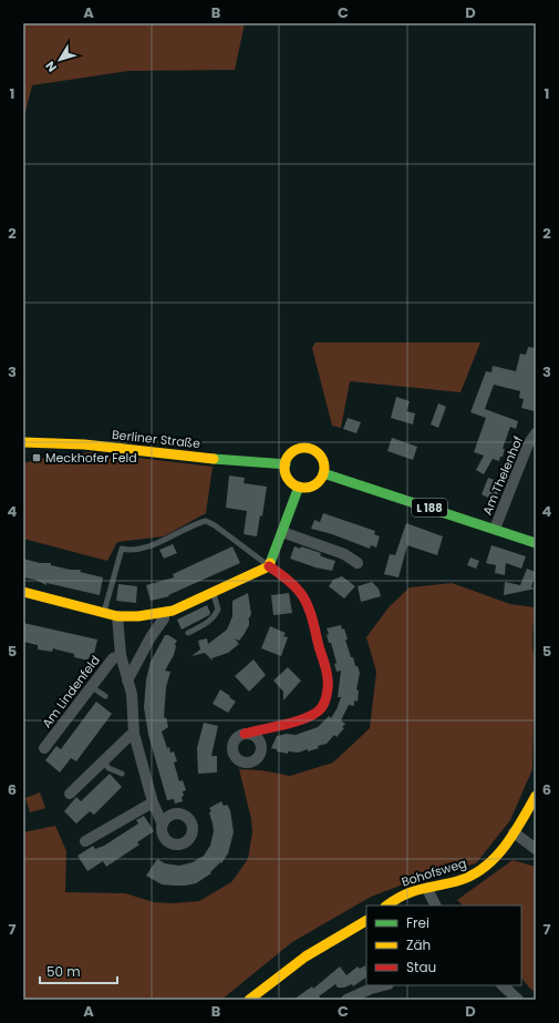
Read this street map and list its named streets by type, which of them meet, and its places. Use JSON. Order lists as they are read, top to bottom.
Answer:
{
  "streets": {
    "street": [
      "Berliner Straße",
      "Am Thelenhof",
      "L 188",
      "Am Lindenfeld",
      "Bohofsweg"
    ]
  },
  "crossings": [
    ["Berliner Straße", "L 188"],
    ["Am Thelenhof", "L 188"]
  ],
  "places": {
    "transit": ["Meckhofer Feld"]
  },
  "legend": ["Frei", "Zäh", "Stau"],
  "scale_bar": "50 m",
  "north": "bottom left",
  "grid": {
    "columns": [
      "A",
      "B",
      "C",
      "D"
    ],
    "rows": [
      "1",
      "2",
      "3",
      "4",
      "5",
      "6",
      "7"
    ]
  }
}
